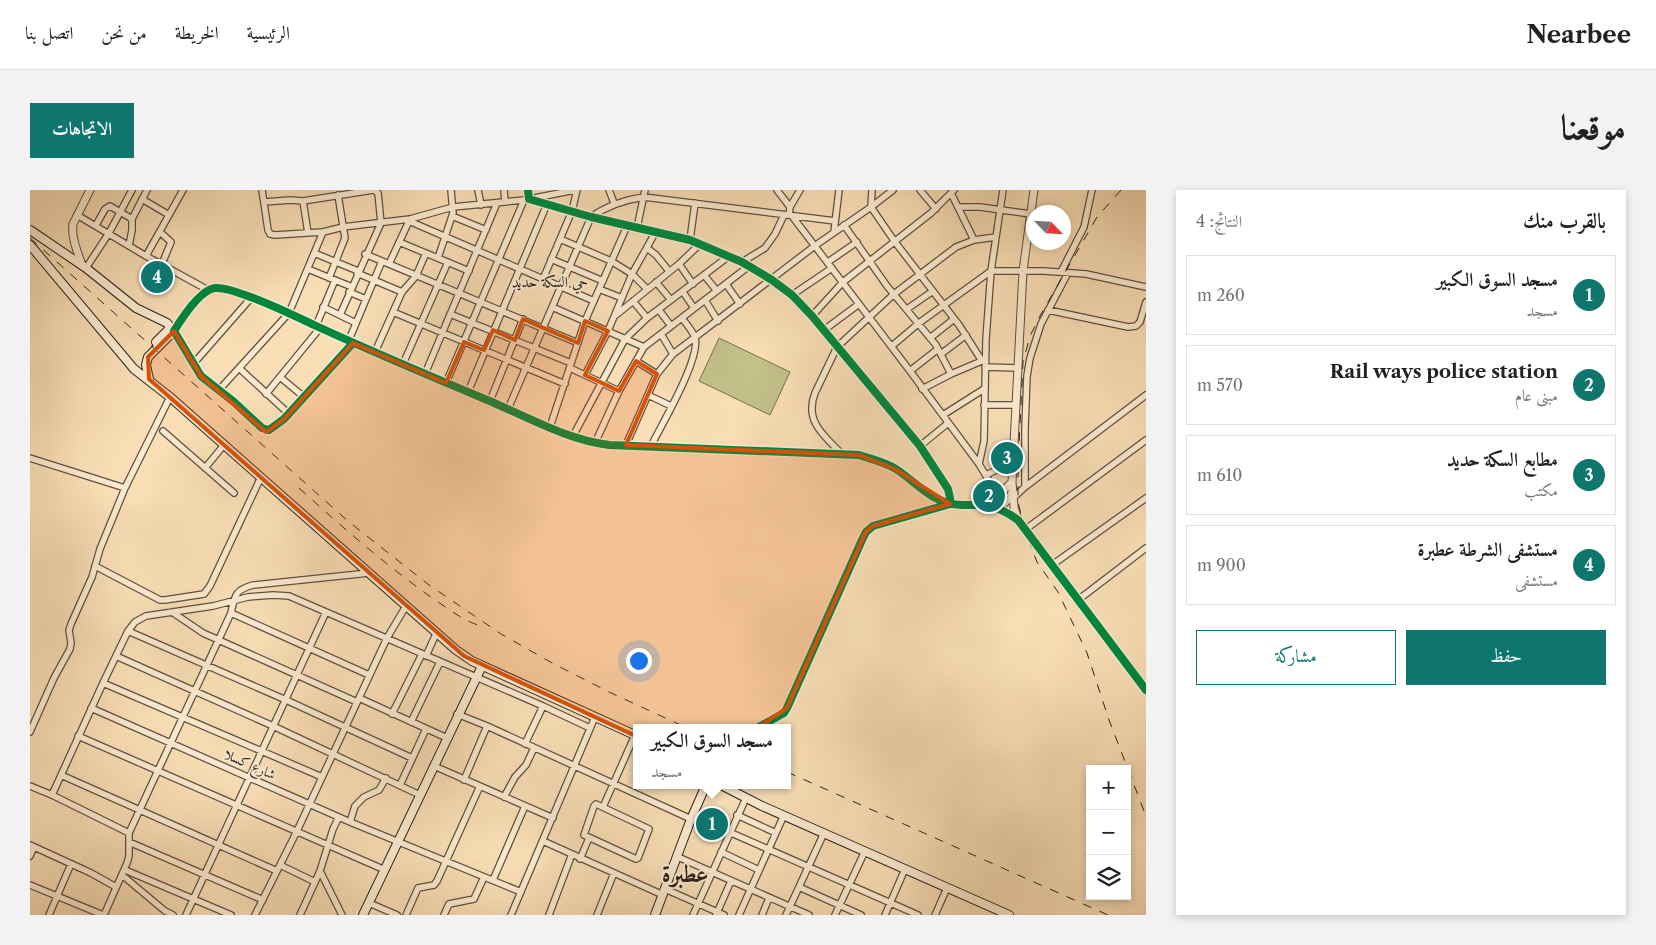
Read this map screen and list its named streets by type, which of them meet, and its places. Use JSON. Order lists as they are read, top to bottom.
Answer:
{
  "streets": {
    "street": ["شارع كسلا"]
  },
  "districts": ["حي السكة حديد", "عطبرة"],
  "north": "bottom right",
  "page": {
    "header": "Nearbee",
    "nav": [
      "الرئيسية",
      "الخريطة",
      "من نحن",
      "اتصل بنا"
    ],
    "title": "موقعنا",
    "buttons": [
      "الاتجاهات",
      ["حفظ", "مشاركة"]
    ],
    "heading": ["بالقرب منك", "النتائج: 4"],
    "list": [
      {
        "mark": "1",
        "name": "مسجد السوق الكبير",
        "note": "مسجد",
        "value": "260 m"
      },
      {
        "mark": "2",
        "name": "Rail ways police station",
        "note": "مبنى عام",
        "value": "570 m"
      },
      {
        "mark": "3",
        "name": "مطابع السكة حديد",
        "note": "مكتب",
        "value": "610 m"
      },
      {
        "mark": "4",
        "name": "مستشفى الشرطة عطبرة",
        "note": "مستشفى",
        "value": "900 m"
      }
    ],
    "pins": [
      "4",
      "3",
      "2",
      "1"
    ],
    "popup": ["مسجد السوق الكبير", "مسجد"],
    "map_buttons": ["+", "−"]
  }
}
